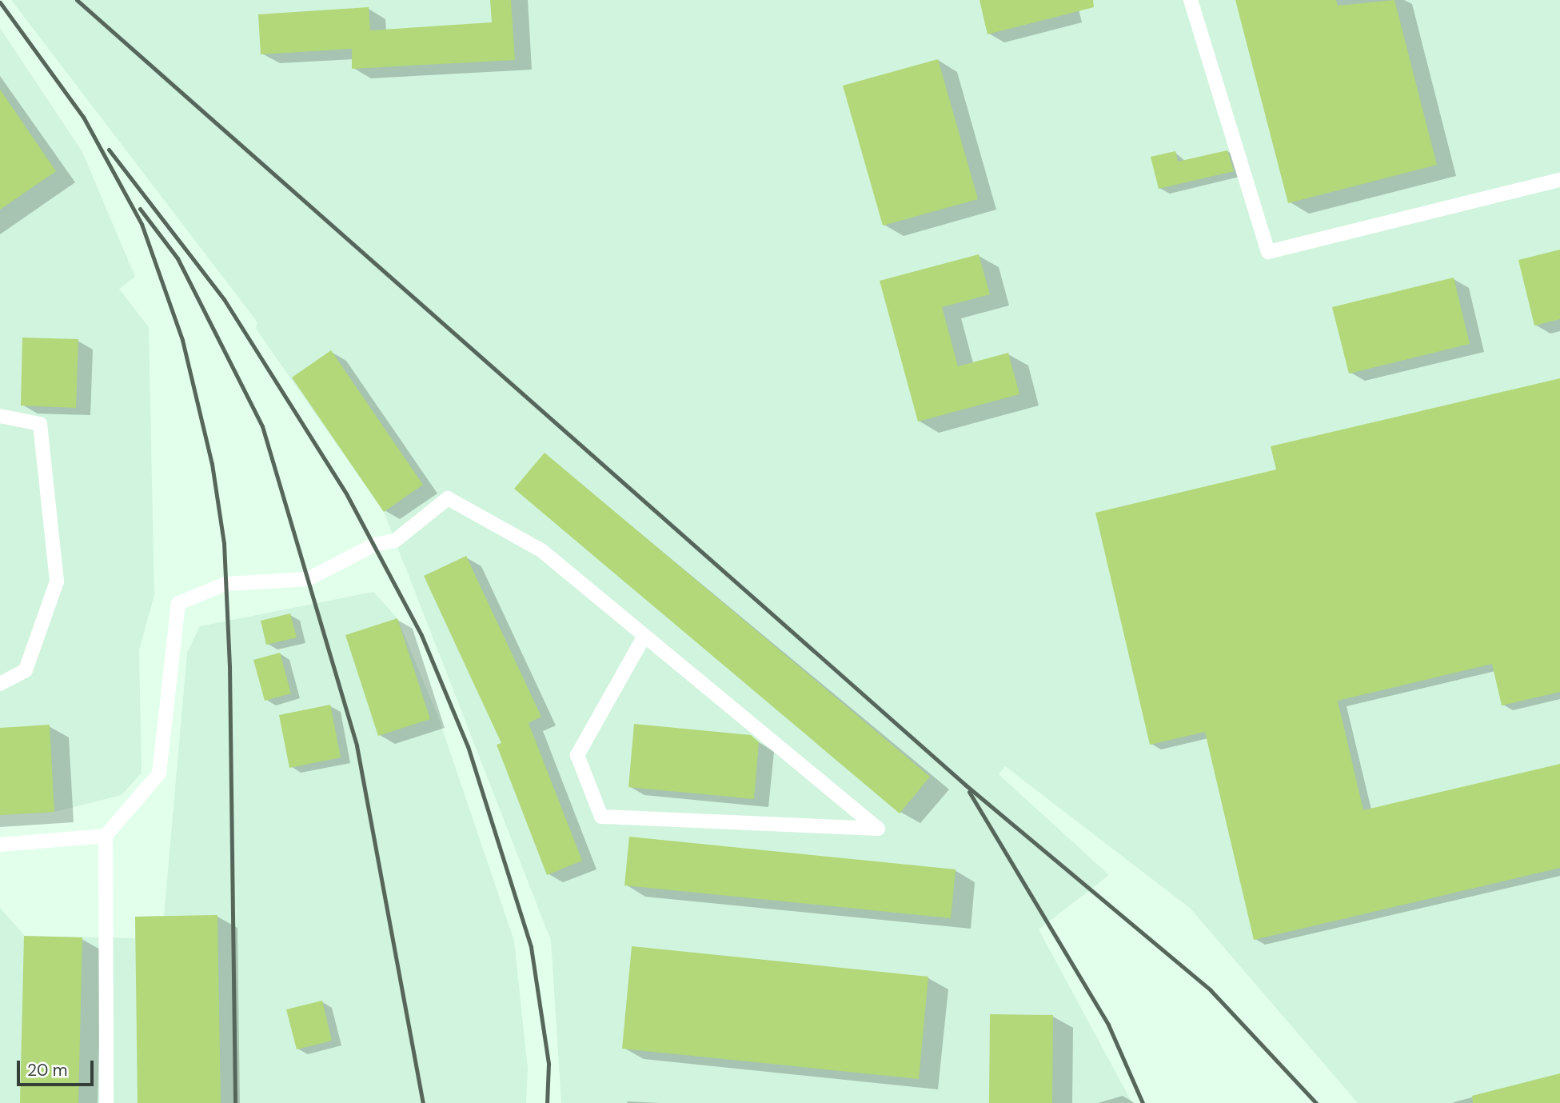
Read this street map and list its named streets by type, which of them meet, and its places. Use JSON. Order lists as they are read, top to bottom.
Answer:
{
  "scale_bar": "20 m"
}
